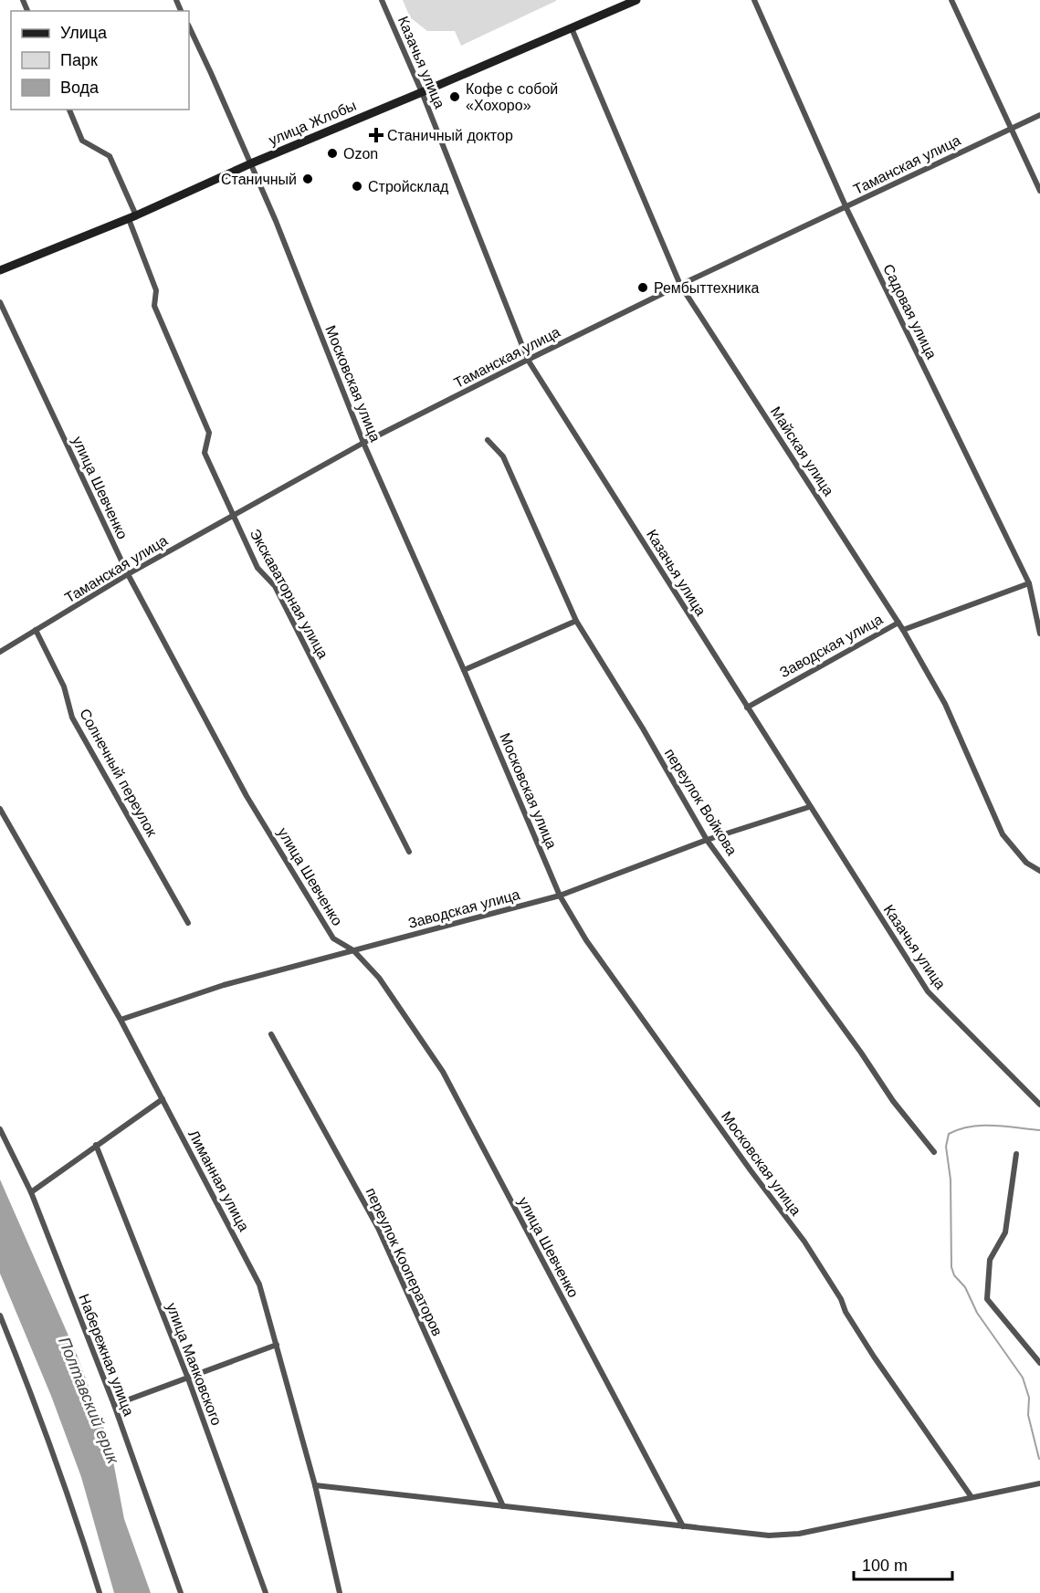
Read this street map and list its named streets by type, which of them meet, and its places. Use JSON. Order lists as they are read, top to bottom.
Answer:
{
  "streets": {
    "street": [
      "Казачья улица",
      "улица Жлобы",
      "Таманская улица",
      "Садовая улица",
      "Московская улица",
      "Майская улица",
      "улица Шевченко",
      "Экскаваторная улица",
      "Заводская улица",
      "Солнечный переулок",
      "переулок Войкова",
      "Лиманная улица",
      "переулок Кооператоров",
      "Набережная улица",
      "улица Маяковского"
    ]
  },
  "crossings": [
    ["Казачья улица", "улица Жлобы"],
    ["Казачья улица", "Таманская улица"],
    ["Казачья улица", "Заводская улица"],
    ["улица Жлобы", "Московская улица"],
    ["улица Жлобы", "Майская улица"],
    ["улица Жлобы", "Экскаваторная улица"],
    ["Таманская улица", "Садовая улица"],
    ["Таманская улица", "Московская улица"],
    ["Таманская улица", "Майская улица"],
    ["Таманская улица", "улица Шевченко"],
    ["Таманская улица", "Экскаваторная улица"],
    ["Таманская улица", "Солнечный переулок"],
    ["Садовая улица", "Заводская улица"],
    ["Московская улица", "Заводская улица"],
    ["Майская улица", "Заводская улица"],
    ["улица Шевченко", "Заводская улица"],
    ["Заводская улица", "переулок Войкова"],
    ["Заводская улица", "Лиманная улица"]
  ],
  "water": ["Полтавский ерик"],
  "places": {
    "other": [
      "Кофе с собой «Хохоро»",
      "Ozon",
      "Станичный",
      "Стройсклад",
      "Рембыттехника"
    ],
    "health": ["Станичный доктор"]
  },
  "legend": ["Улица", "Парк", "Вода"],
  "scale_bar": "100 m"
}
